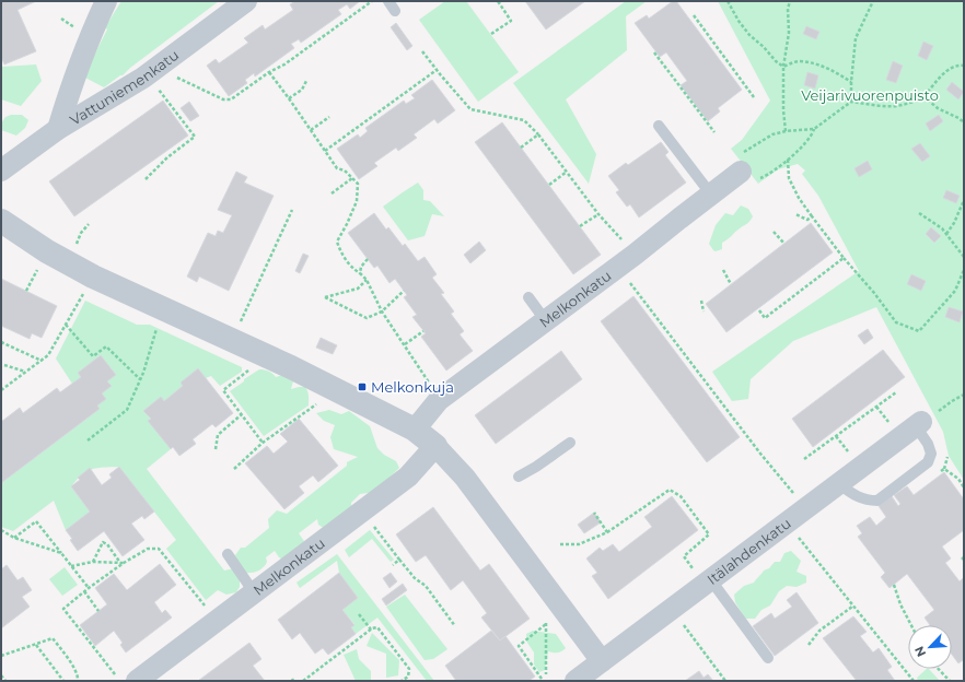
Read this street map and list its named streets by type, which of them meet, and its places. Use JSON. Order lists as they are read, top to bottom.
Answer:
{
  "streets": {
    "street": ["Vattuniemenkatu", "Melkonkatu", "Itälahdenkatu"]
  },
  "parks": ["Veijarivuorenpuisto"],
  "places": {
    "transit": ["Melkonkuja"]
  },
  "north": "bottom left"
}
